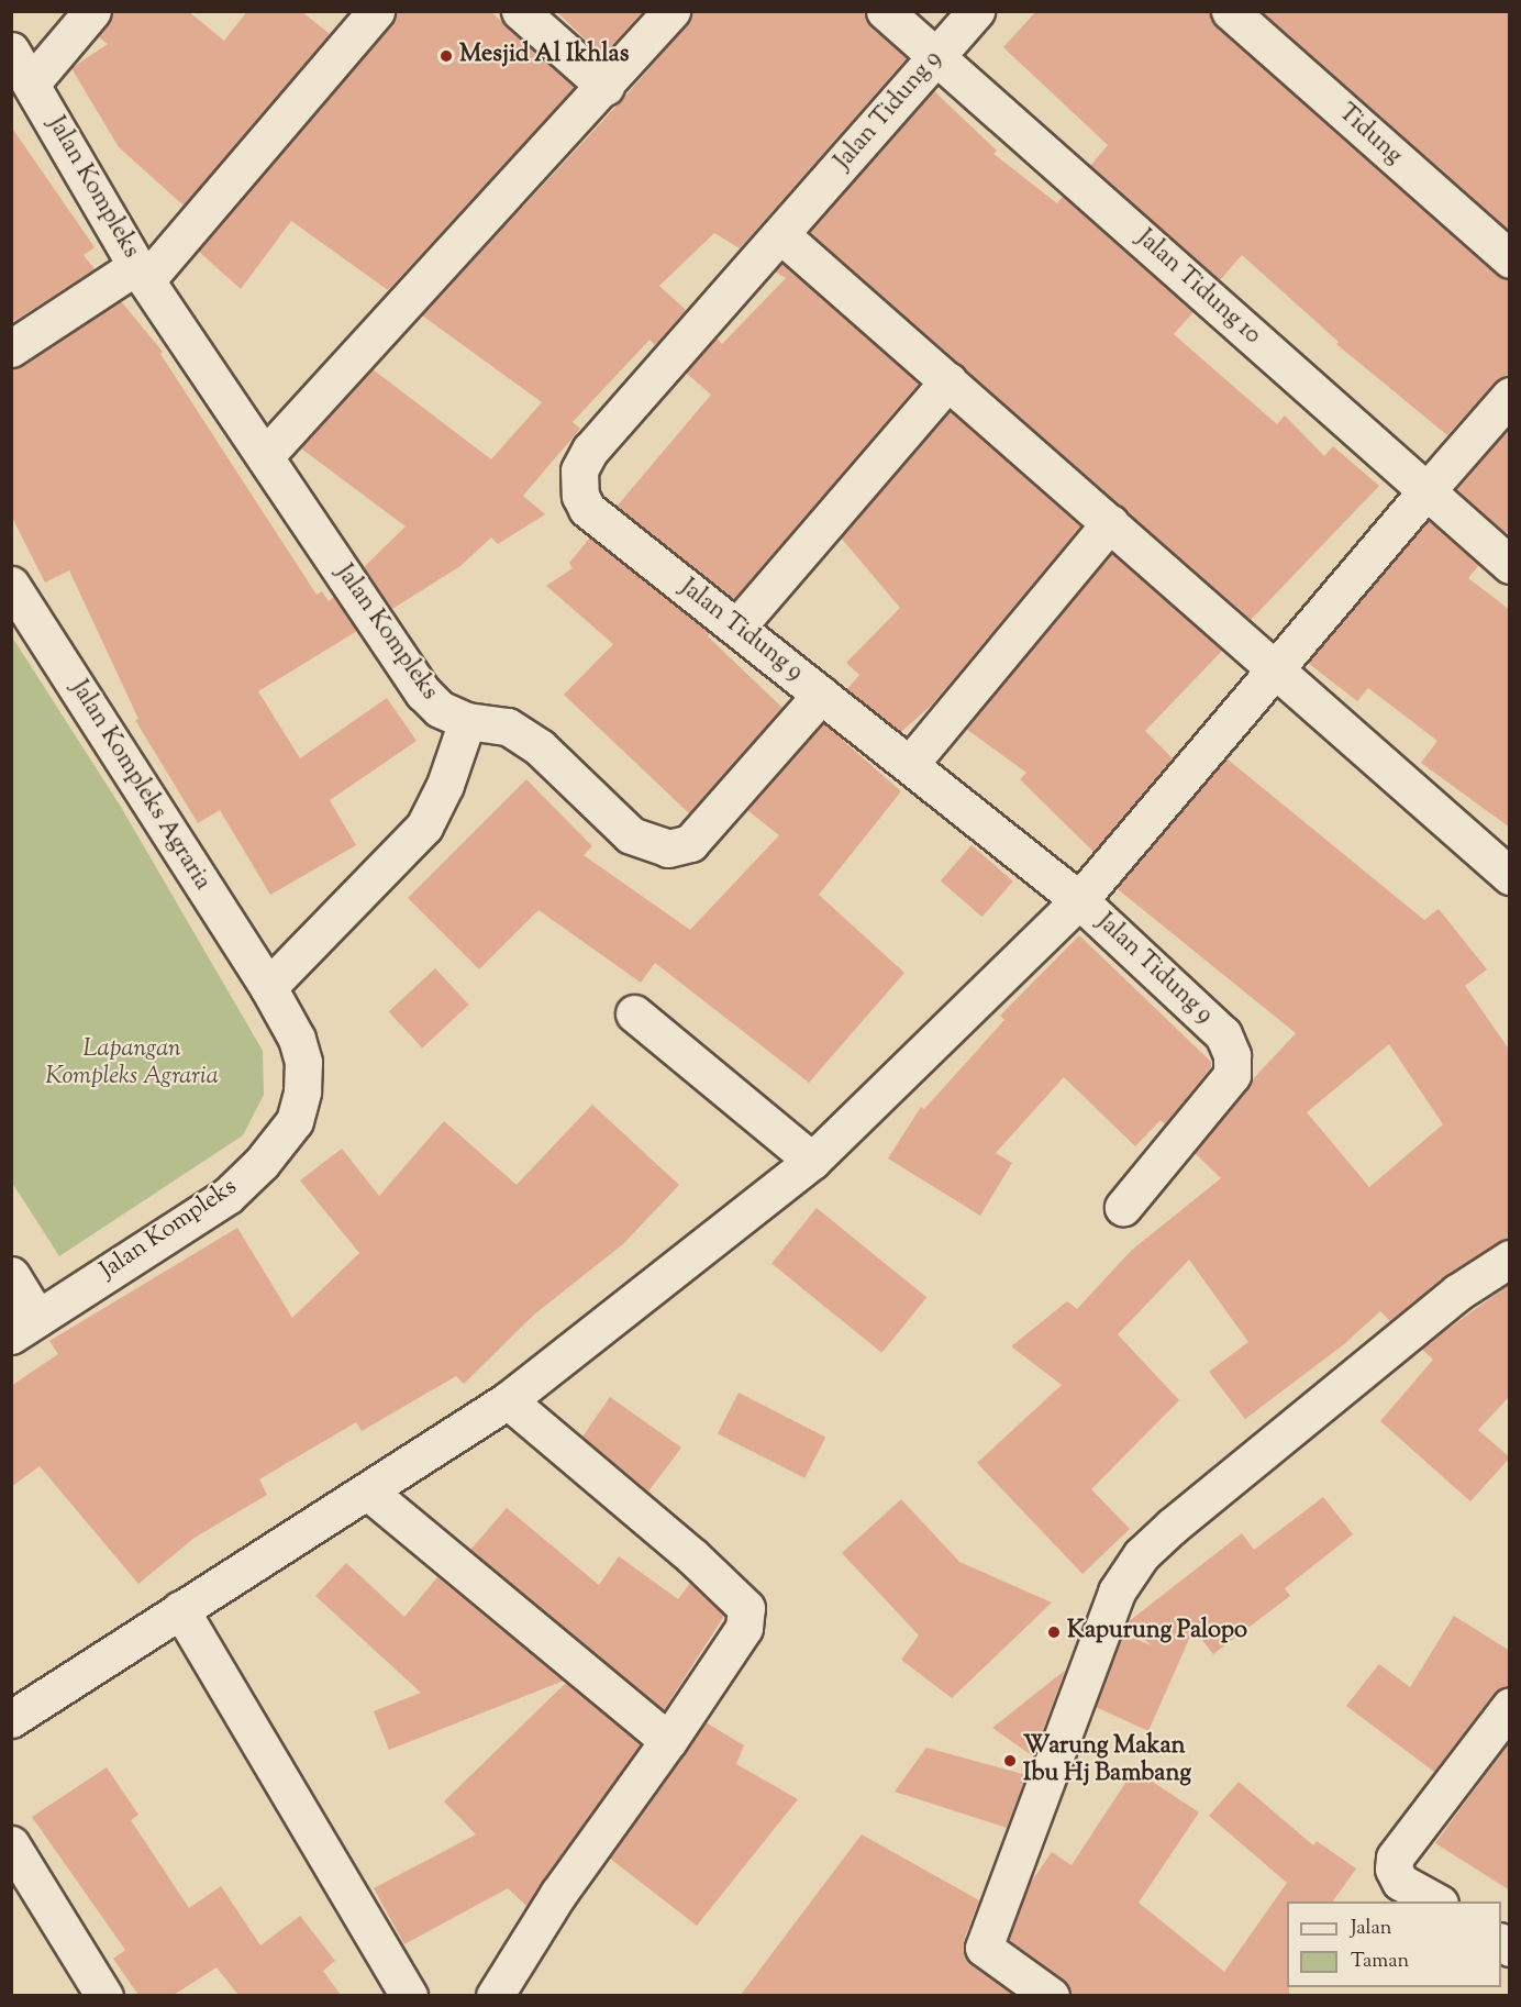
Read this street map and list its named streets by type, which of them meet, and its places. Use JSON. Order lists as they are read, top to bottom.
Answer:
{
  "streets": {
    "street": [
      "Jalan Tidung 9",
      "Tidung",
      "Jalan Kompleks",
      "Jalan Tidung 10",
      "Jalan Kompleks Agraria"
    ]
  },
  "crossings": [
    ["Jalan Tidung 9", "Jalan Tidung 10"],
    ["Jalan Kompleks", "Jalan Kompleks Agraria"]
  ],
  "parks": ["Lapangan Kompleks Agraria"],
  "places": ["Mesjid Al Ikhlas", "Kapurung Palopo", "Warung Makan Ibu Hj Bambang"],
  "legend": ["Jalan", "Taman"]
}
